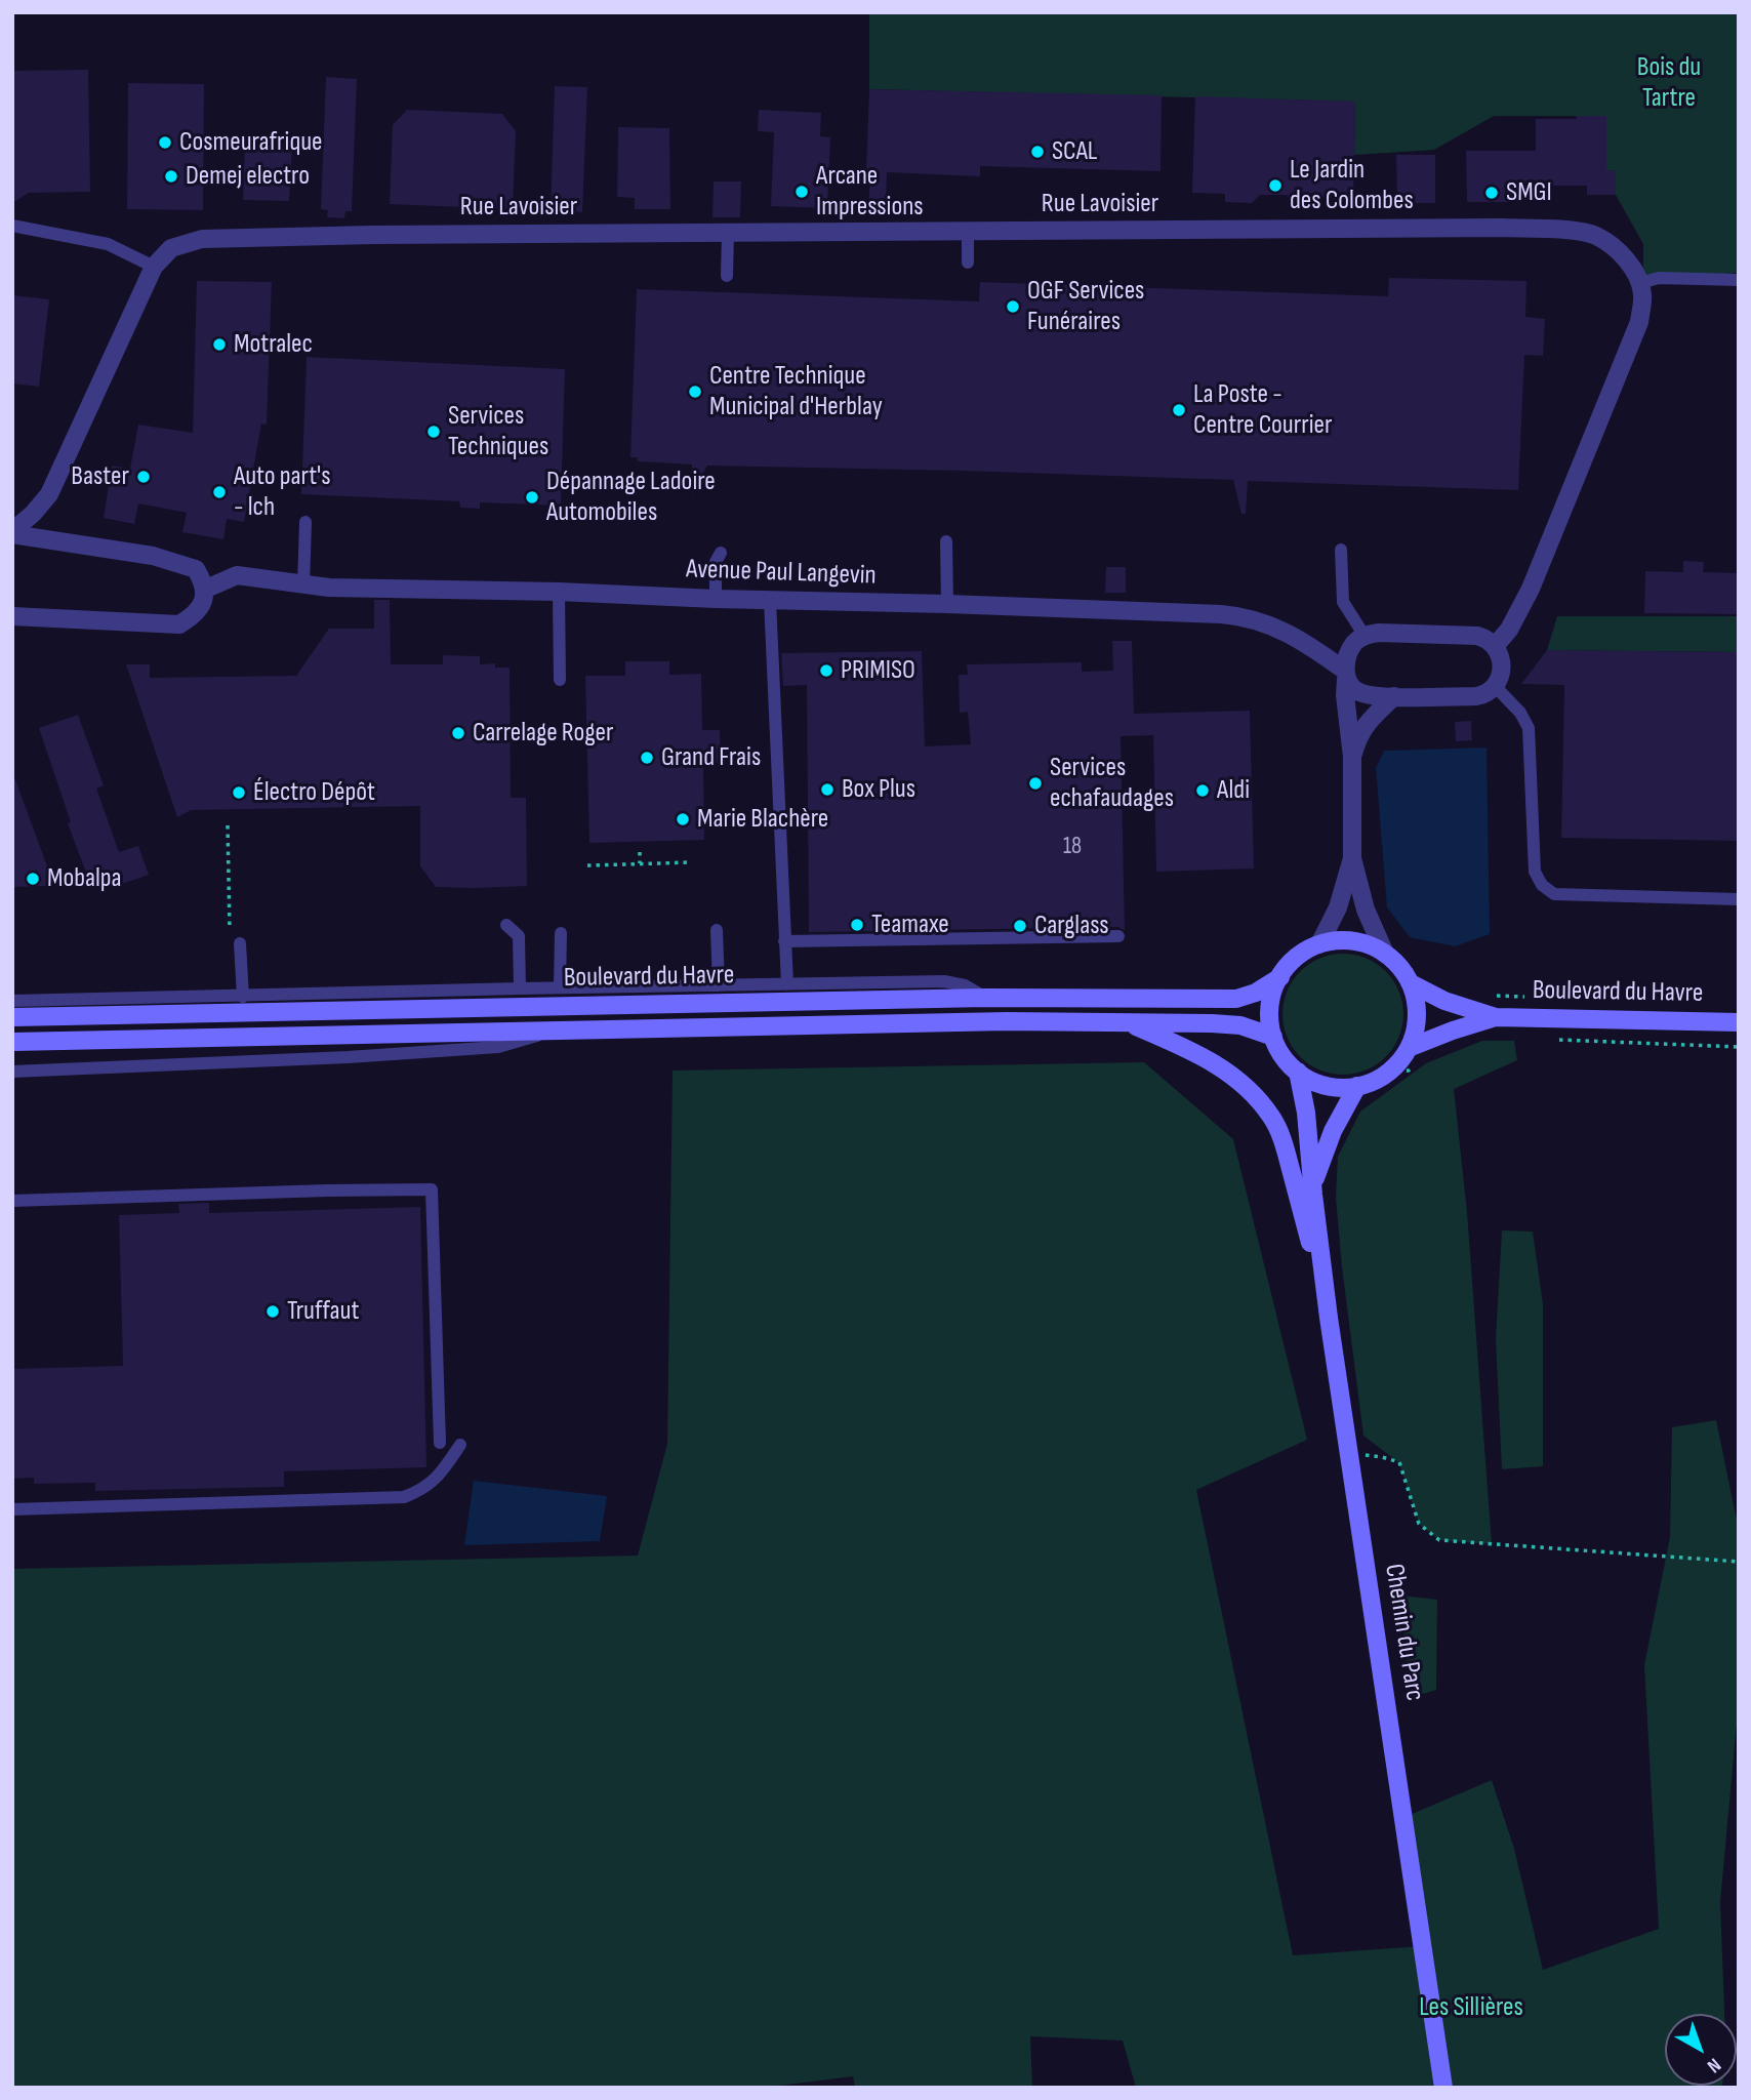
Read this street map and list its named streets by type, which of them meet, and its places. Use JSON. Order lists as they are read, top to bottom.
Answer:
{
  "streets": {
    "main road": ["Boulevard du Havre", "Chemin du Parc"],
    "street": ["Rue Lavoisier", "Avenue Paul Langevin"]
  },
  "crossings": [
    ["Boulevard du Havre", "Chemin du Parc"]
  ],
  "parks": ["Bois du Tartre", "Les Sillières"],
  "places": [
    "Cosmeurafrique",
    "SCAL",
    "Demej electro",
    "Le Jardin des Colombes",
    "Arcane Impressions",
    "SMGI",
    "OGF Services Funéraires",
    "Motralec",
    "Centre Technique Municipal d'Herblay",
    "La Poste - Centre Courrier",
    "Services Techniques",
    "Baster",
    "Auto part's - lch",
    "Dépannage Ladoire Automobiles",
    "PRIMISO",
    "Carrelage Roger",
    "Grand Frais",
    "Services echafaudages",
    "Box Plus",
    "Aldi",
    "Électro Dépôt",
    "Marie Blachère",
    "Mobalpa",
    "Teamaxe",
    "Carglass",
    "Truffaut"
  ],
  "house_numbers": ["18"],
  "north": "bottom right"
}
